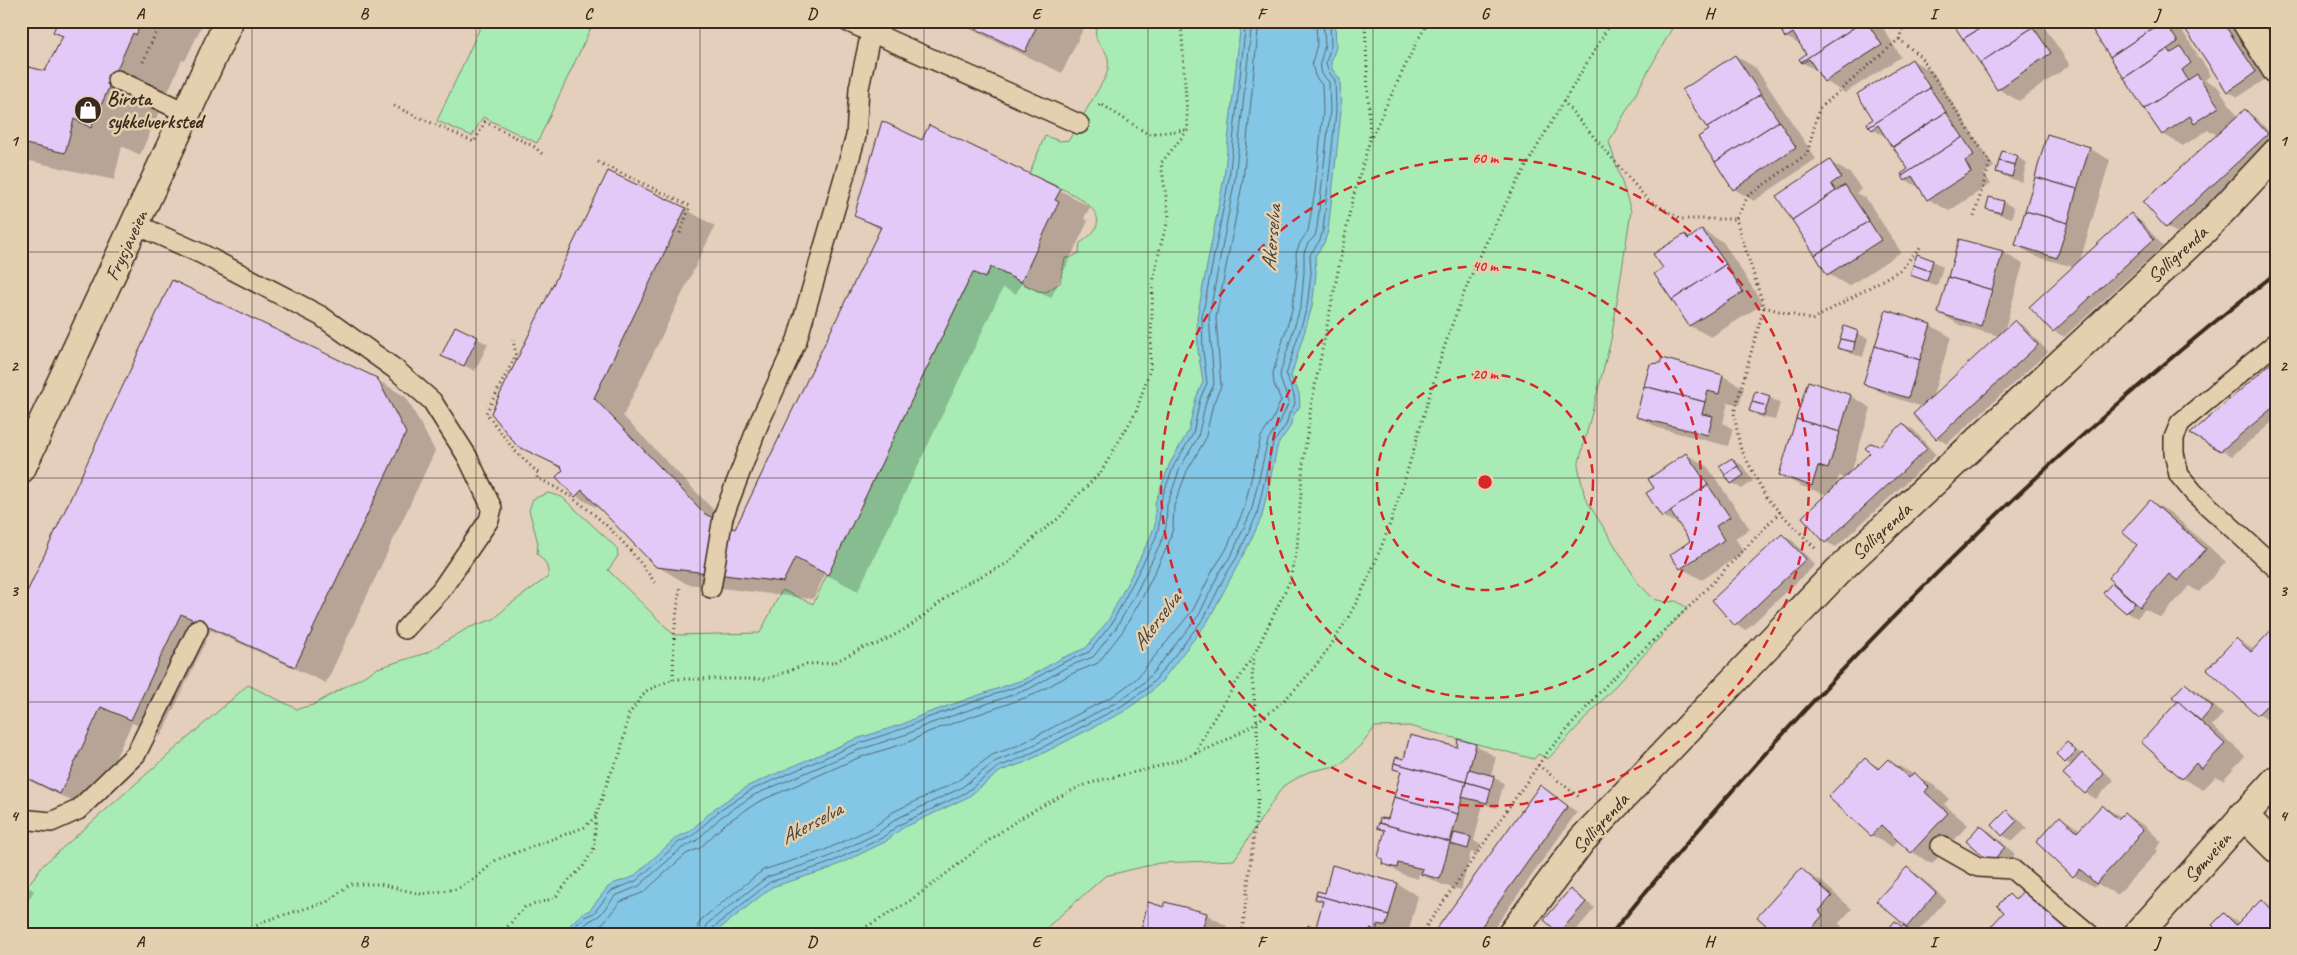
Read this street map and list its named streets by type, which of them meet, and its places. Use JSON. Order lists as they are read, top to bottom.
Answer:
{
  "streets": {
    "street": ["Frysjaveien", "Solligrenda", "Sømveien"]
  },
  "water": ["Akerselva"],
  "places": {
    "shop": ["Birota sykkelverksted"]
  },
  "grid": {
    "columns": [
      "A",
      "B",
      "C",
      "D",
      "E",
      "F",
      "G",
      "H",
      "I",
      "J"
    ],
    "rows": [
      "1",
      "2",
      "3",
      "4"
    ]
  },
  "rings": ["60 m", "40 m", "20 m"]
}
